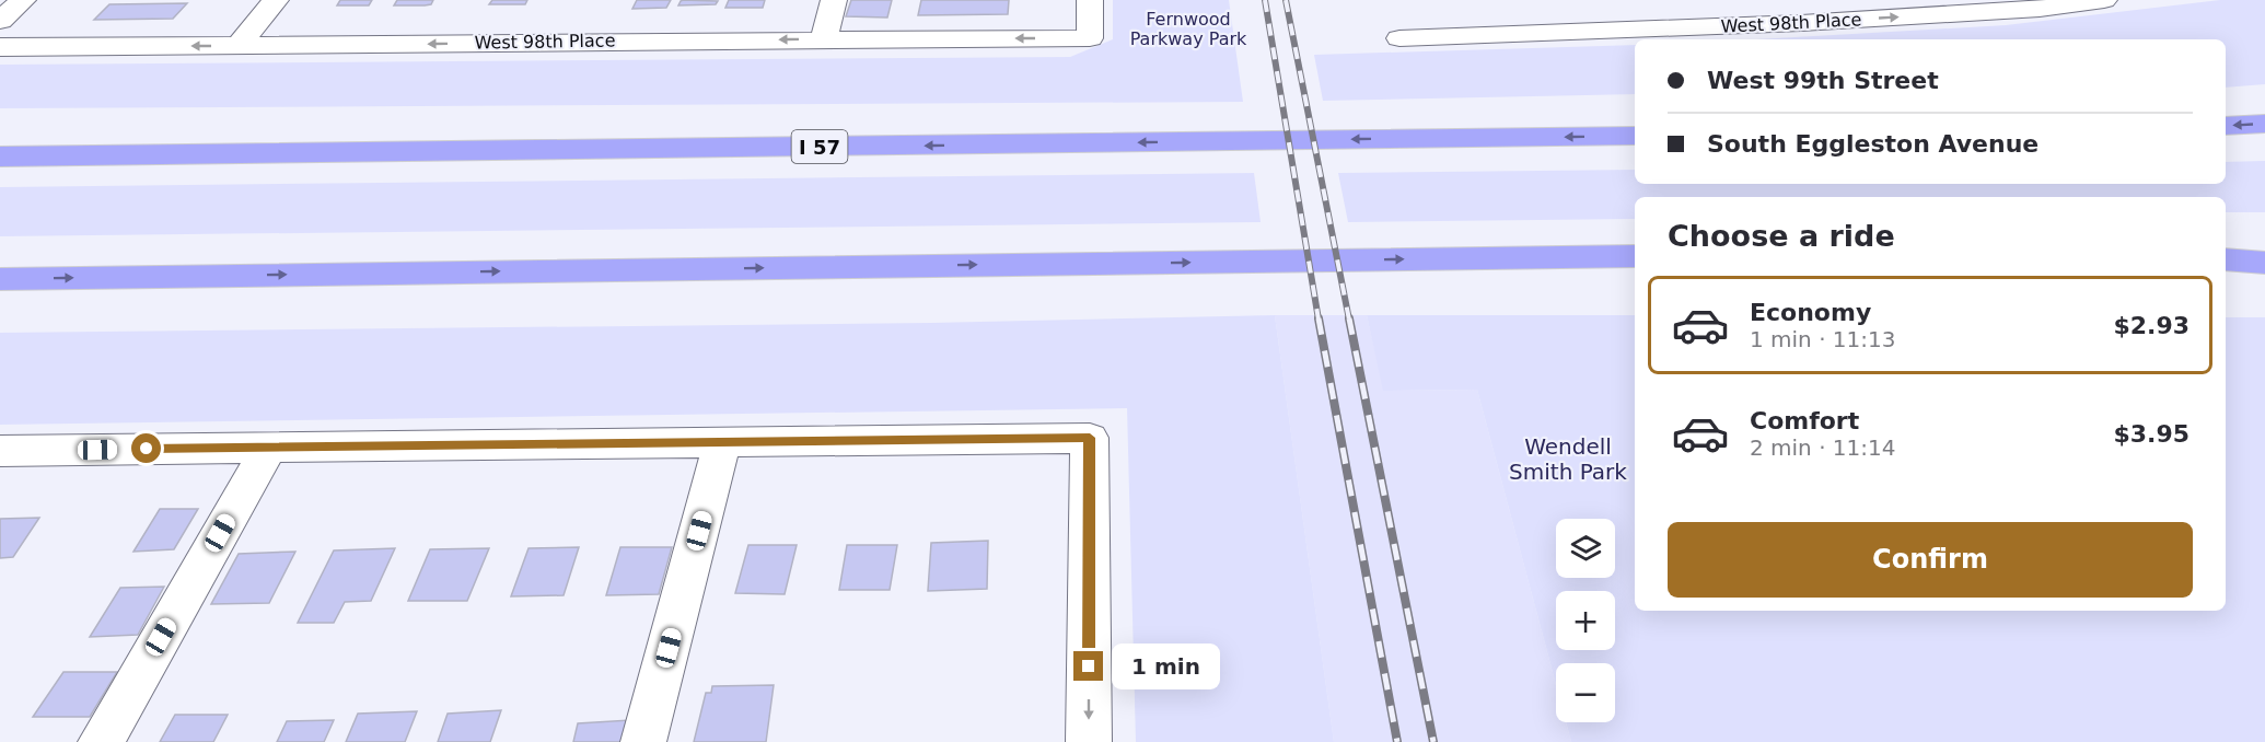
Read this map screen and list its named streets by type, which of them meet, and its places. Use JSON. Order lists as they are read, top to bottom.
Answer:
{
  "streets": {
    "highway": ["I 57"],
    "street": ["West 98th Place"]
  },
  "parks": ["Fernwood Parkway Park", "Wendell Smith Park"],
  "page": {
    "banner": ["West 99th Street", "South Eggleston Avenue"],
    "heading": "Choose a ride",
    "list": [
      {
        "name": "Economy",
        "note": "1 min · 11:13",
        "value": "$2.93"
      },
      {
        "name": "Comfort",
        "note": "2 min · 11:14",
        "value": "$3.95"
      }
    ],
    "buttons": "Confirm",
    "map_buttons": ["+", "−"],
    "bubble": "1 min"
  }
}
